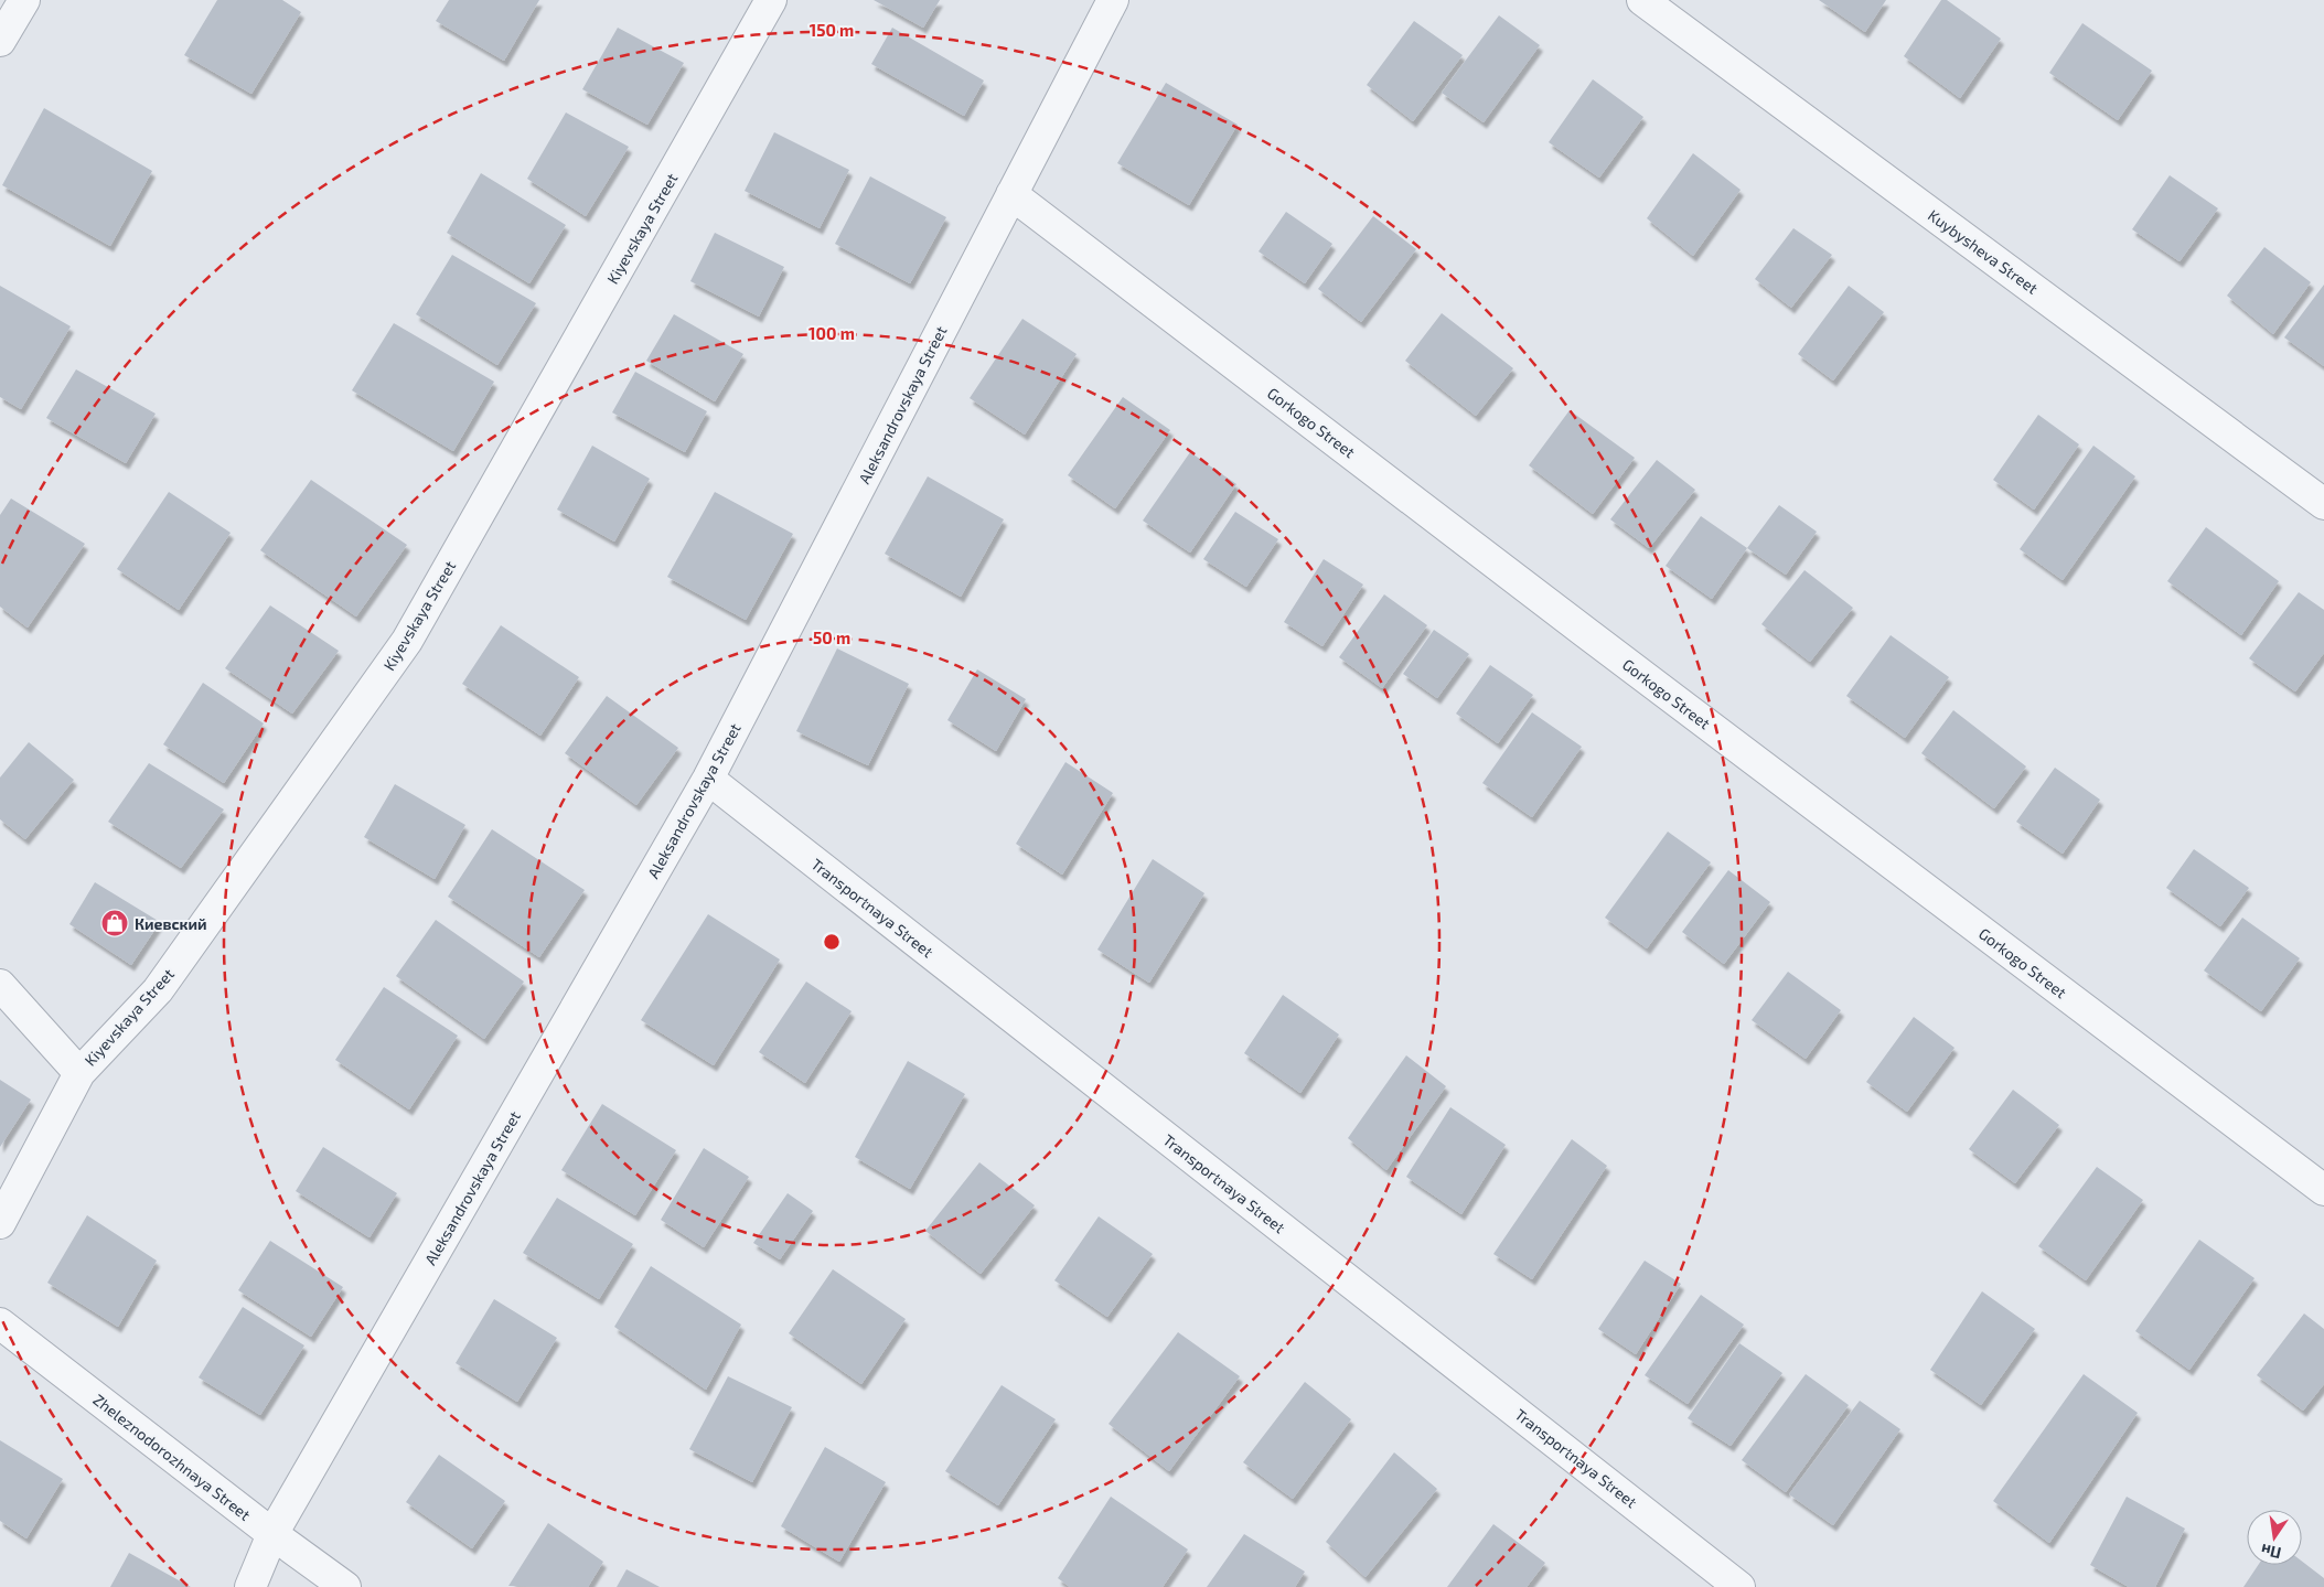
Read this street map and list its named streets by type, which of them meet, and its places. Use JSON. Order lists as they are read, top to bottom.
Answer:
{
  "streets": {
    "street": [
      "Kiyevskaya Street",
      "Kuybysheva Street",
      "Aleksandrovskaya Street",
      "Gorkogo Street",
      "Transportnaya Street",
      "Zheleznodorozhnaya Street"
    ]
  },
  "crossings": [
    ["Aleksandrovskaya Street", "Gorkogo Street"],
    ["Aleksandrovskaya Street", "Transportnaya Street"],
    ["Aleksandrovskaya Street", "Zheleznodorozhnaya Street"]
  ],
  "places": {
    "shop": ["Киевский"]
  },
  "north": "bottom",
  "rings": ["150 m", "100 m", "50 m"]
}
